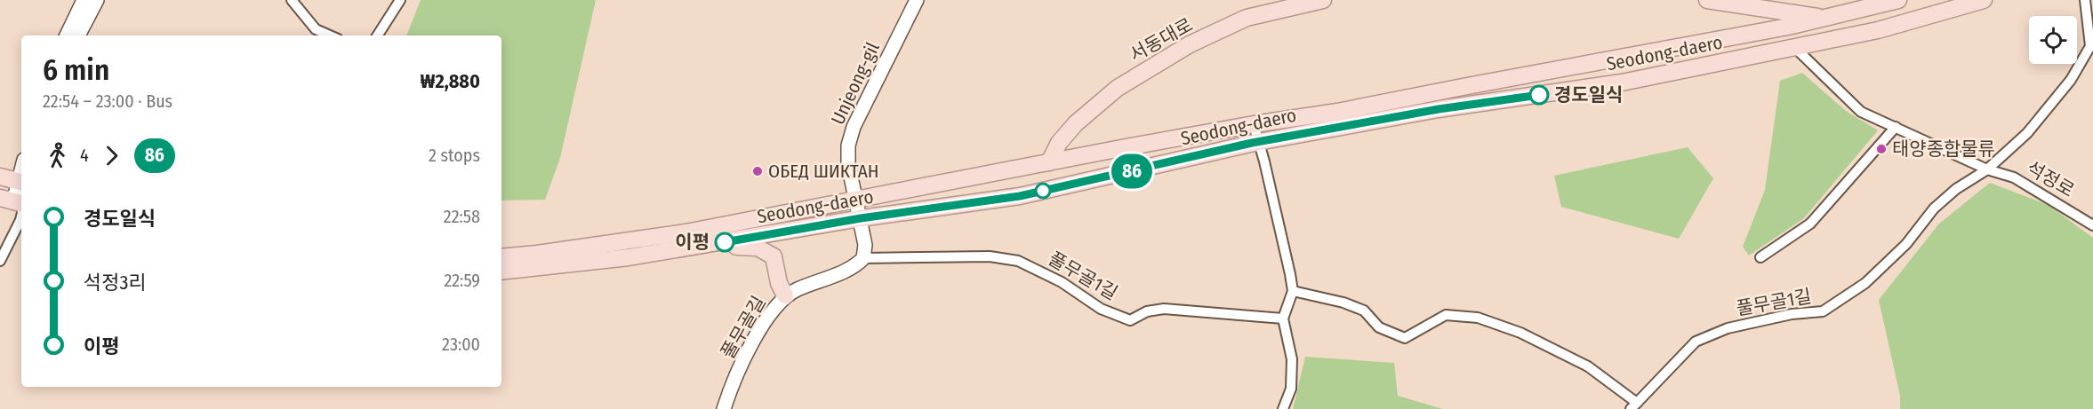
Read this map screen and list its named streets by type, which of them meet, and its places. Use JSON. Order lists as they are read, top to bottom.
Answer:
{
  "streets": {
    "main road": ["서동대로", "Seodong-daero"],
    "street": [
      "Unjeong-gil",
      "석정로",
      "풀무골1길",
      "풀무골길"
    ]
  },
  "crossings": [
    ["서동대로", "Seodong-daero"],
    ["Seodong-daero", "Unjeong-gil"],
    ["석정로", "풀무골1길"],
    ["풀무골1길", "풀무골길"]
  ],
  "places": [
    "경도일식",
    "태양종합물류",
    "ОБЕД ШИКТАН",
    "이평"
  ],
  "lines": ["bus line 86"],
  "page": {
    "on_map": "86",
    "heading": ["6 min", "22:54 – 23:00 · Bus", "₩2,880"],
    "legs": ["4", "86", "2 stops"],
    "list": [
      {
        "name": "경도일식",
        "value": "22:58"
      },
      {
        "name": "석정3리",
        "value": "22:59"
      },
      {
        "name": "이평",
        "value": "23:00"
      }
    ]
  }
}
